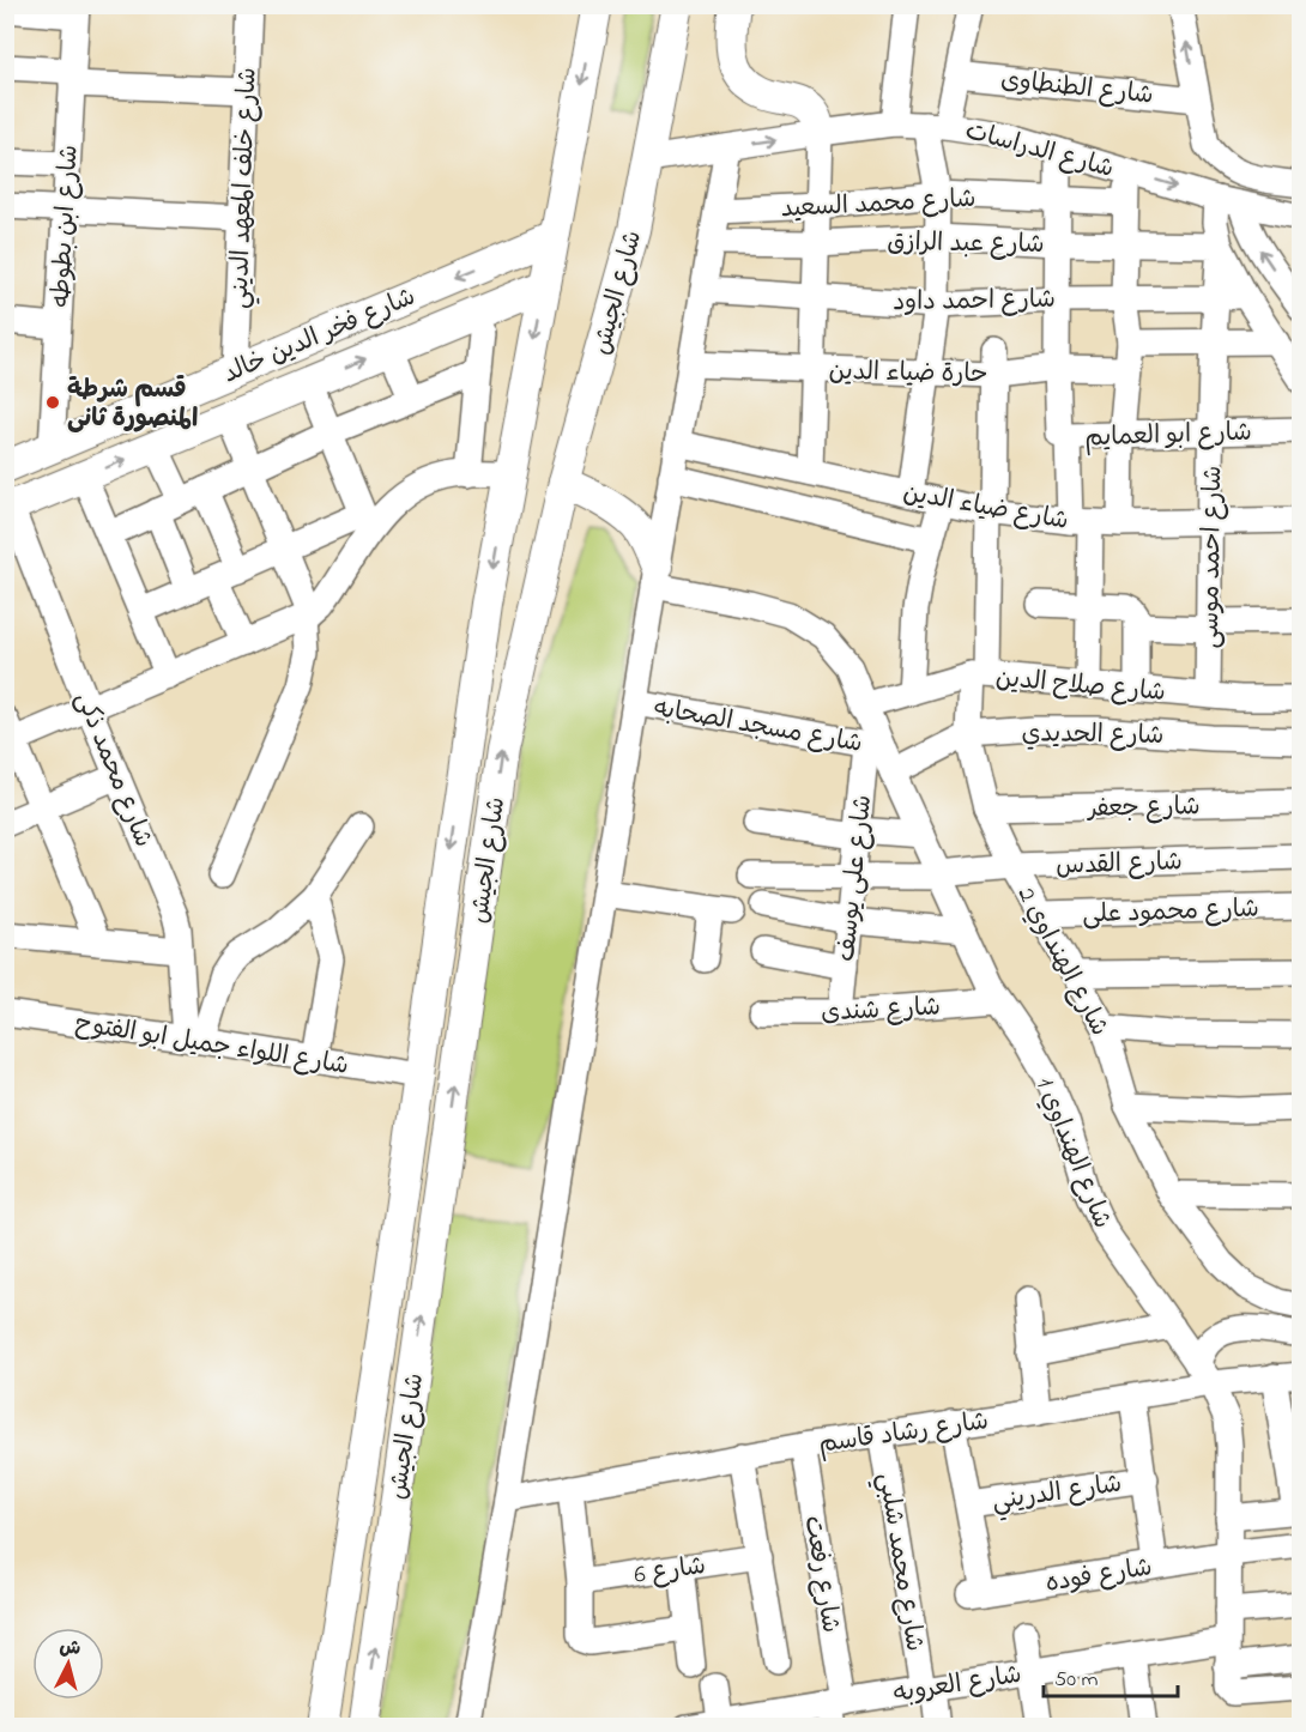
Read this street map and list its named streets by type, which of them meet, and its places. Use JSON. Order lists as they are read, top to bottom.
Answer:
{
  "streets": {
    "main road": ["شارع الجيش", "شارع فخر الدين خالد"],
    "street": [
      "شارع الطنطاوى",
      "شارع الدراسات",
      "شارع خلف المعهد الديني",
      "شارع محمد السعيد",
      "شارع ابن بطوطه",
      "شارع عبد الرازق",
      "شارع احمد داود",
      "حارة ضياء الدين",
      "شارع ابو العمايم",
      "شارع ضياء الدين",
      "شارع احمد موسى",
      "شارع صلاح الدين",
      "شارع مسجد الصحابه",
      "شارع الحديدي",
      "شارع محمد ذكى",
      "شارع جعفر",
      "شارع القدس",
      "شارع على يوسف",
      "شارع محمود على",
      "شارع الهنداوي 2",
      "شارع شندى",
      "شارع اللواء جميل ابو الفتوح",
      "شارع الهنداوي 1",
      "شارع رشاد قاسم",
      "شارع الدريني",
      "شارع محمد شلبي",
      "شارع 6",
      "شارع رفعت",
      "شارع فوده",
      "شارع العروبه"
    ]
  },
  "crossings": [
    ["شارع الدراسات", "شارع الجيش"],
    ["شارع الدراسات", "شارع ابو العمايم"],
    ["شارع خلف المعهد الديني", "شارع فخر الدين خالد"],
    ["شارع محمد السعيد", "شارع ابو العمايم"],
    ["شارع ابن بطوطه", "شارع فخر الدين خالد"],
    ["شارع عبد الرازق", "شارع ابو العمايم"],
    ["شارع عبد الرازق", "شارع احمد موسى"],
    ["شارع الجيش", "شارع فخر الدين خالد"],
    ["شارع الجيش", "شارع اللواء جميل ابو الفتوح"],
    ["شارع احمد داود", "شارع ابو العمايم"],
    ["شارع احمد داود", "شارع احمد موسى"],
    ["شارع فخر الدين خالد", "شارع محمد ذكى"],
    ["حارة ضياء الدين", "شارع ابو العمايم"],
    ["حارة ضياء الدين", "شارع الهنداوي 2"],
    ["شارع ابو العمايم", "شارع احمد موسى"],
    ["شارع ضياء الدين", "شارع احمد موسى"],
    ["شارع ضياء الدين", "شارع الهنداوي 2"],
    ["شارع احمد موسى", "شارع صلاح الدين"],
    ["شارع صلاح الدين", "شارع الهنداوي 2"],
    ["شارع صلاح الدين", "شارع الهنداوي 1"],
    ["شارع مسجد الصحابه", "شارع على يوسف"],
    ["شارع مسجد الصحابه", "شارع الهنداوي 1"],
    ["شارع الحديدي", "شارع الهنداوي 2"],
    ["شارع الحديدي", "شارع الهنداوي 1"],
    ["شارع محمد ذكى", "شارع اللواء جميل ابو الفتوح"],
    ["شارع جعفر", "شارع الهنداوي 2"],
    ["شارع القدس", "شارع على يوسف"],
    ["شارع القدس", "شارع الهنداوي 2"],
    ["شارع القدس", "شارع الهنداوي 1"],
    ["شارع على يوسف", "شارع شندى"],
    ["شارع على يوسف", "شارع الهنداوي 1"],
    ["شارع محمود على", "شارع الهنداوي 2"],
    ["شارع شندى", "شارع الهنداوي 1"],
    ["شارع الهنداوي 1", "شارع رشاد قاسم"],
    ["شارع الهنداوي 1", "شارع فوده"],
    ["شارع الهنداوي 1", "شارع العروبه"],
    ["شارع رشاد قاسم", "شارع محمد شلبي"],
    ["شارع رشاد قاسم", "شارع رفعت"],
    ["شارع الدريني", "شارع فوده"],
    ["شارع محمد شلبي", "شارع العروبه"],
    ["شارع رفعت", "شارع العروبه"]
  ],
  "places": ["قسم شرطة المنصورة ثانى"],
  "scale_bar": "50 m",
  "north": "top"
}
